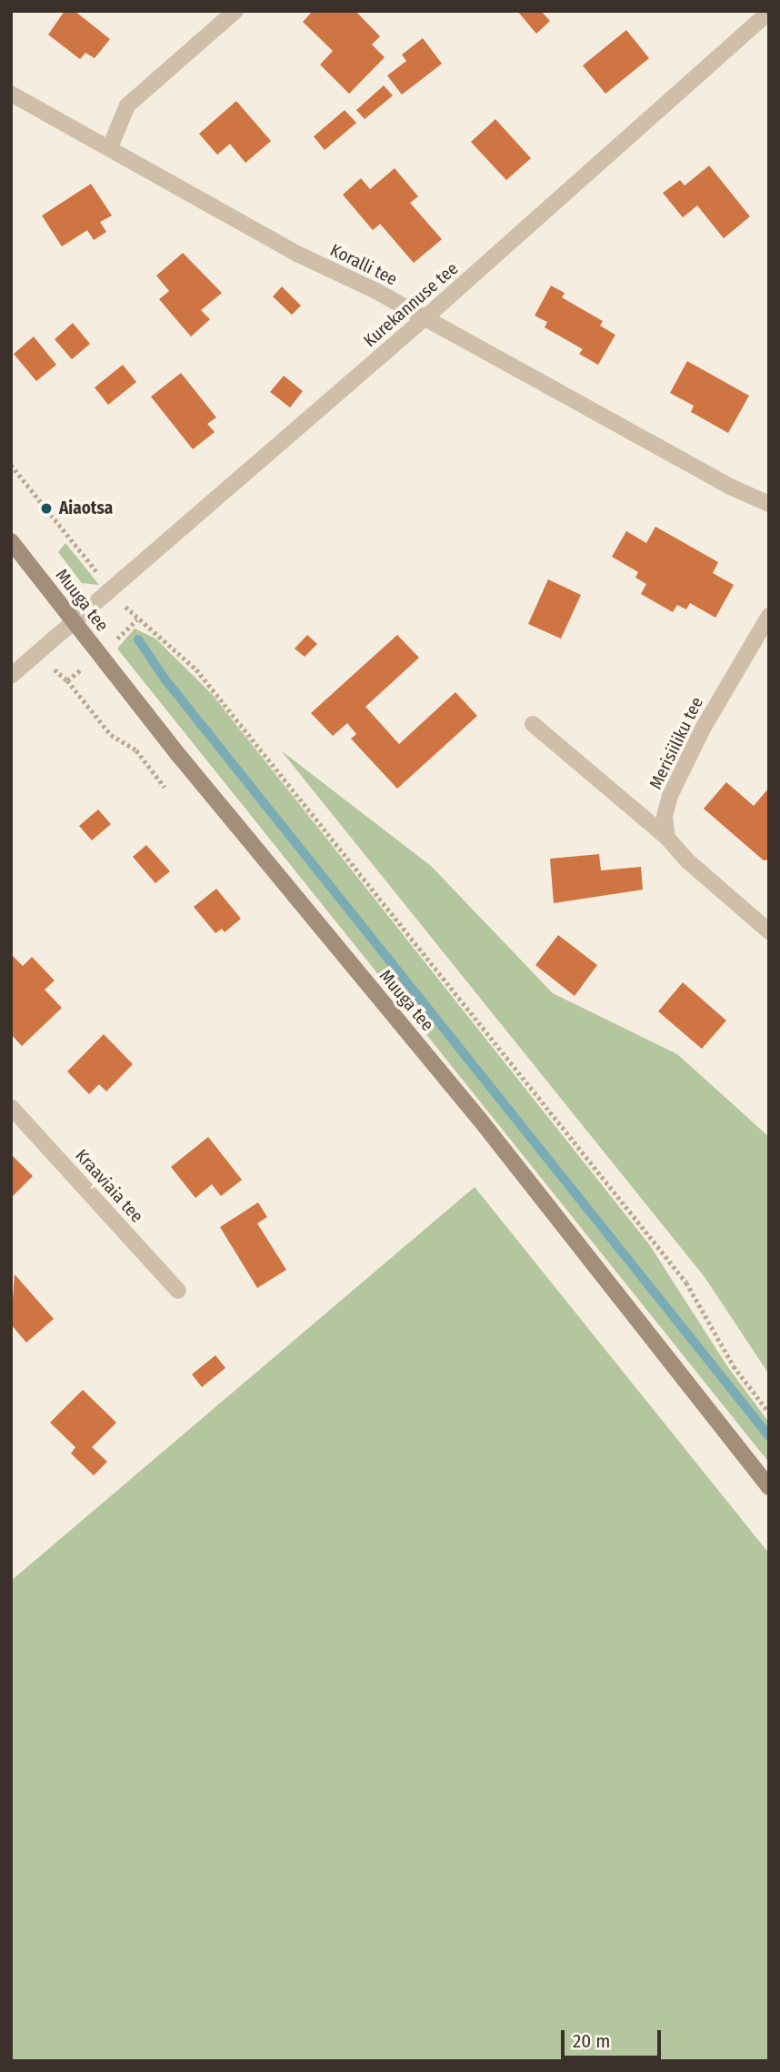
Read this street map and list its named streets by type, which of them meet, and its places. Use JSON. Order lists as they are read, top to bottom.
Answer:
{
  "streets": {
    "street": [
      "Koralli tee",
      "Kurekannuse tee",
      "Muuga tee",
      "Merisiiliku tee",
      "Kraaviaia tee"
    ]
  },
  "crossings": [
    ["Koralli tee", "Kurekannuse tee"],
    ["Kurekannuse tee", "Muuga tee"]
  ],
  "places": ["Aiaotsa"],
  "scale_bar": "20 m"
}
